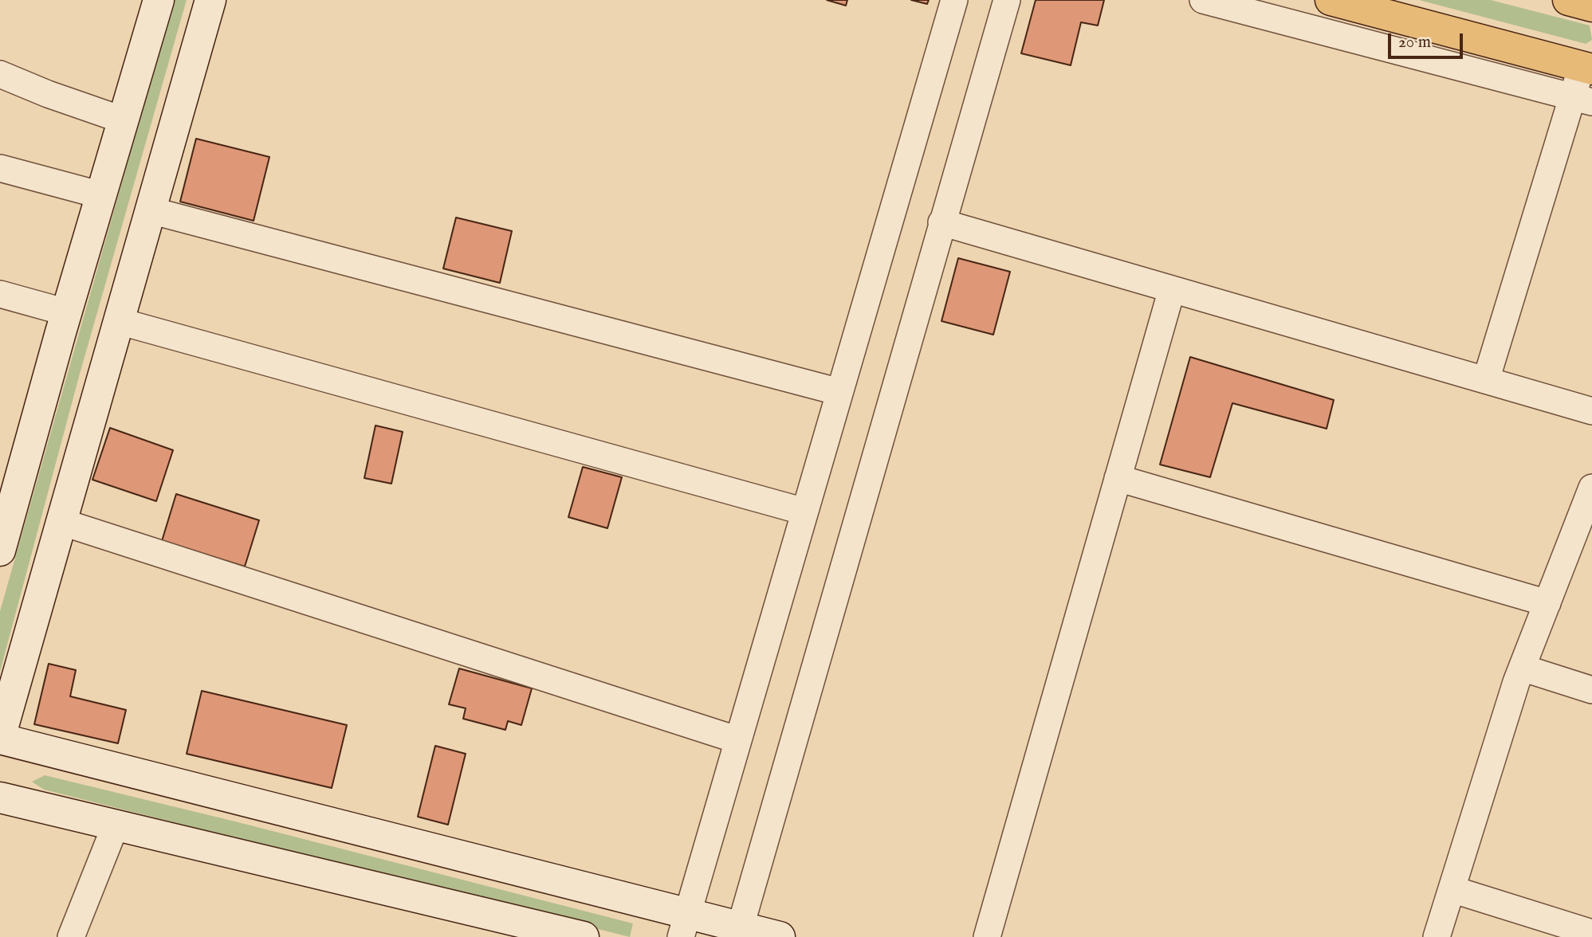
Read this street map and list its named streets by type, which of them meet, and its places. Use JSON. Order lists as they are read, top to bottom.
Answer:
{
  "scale_bar": "20 m"
}
